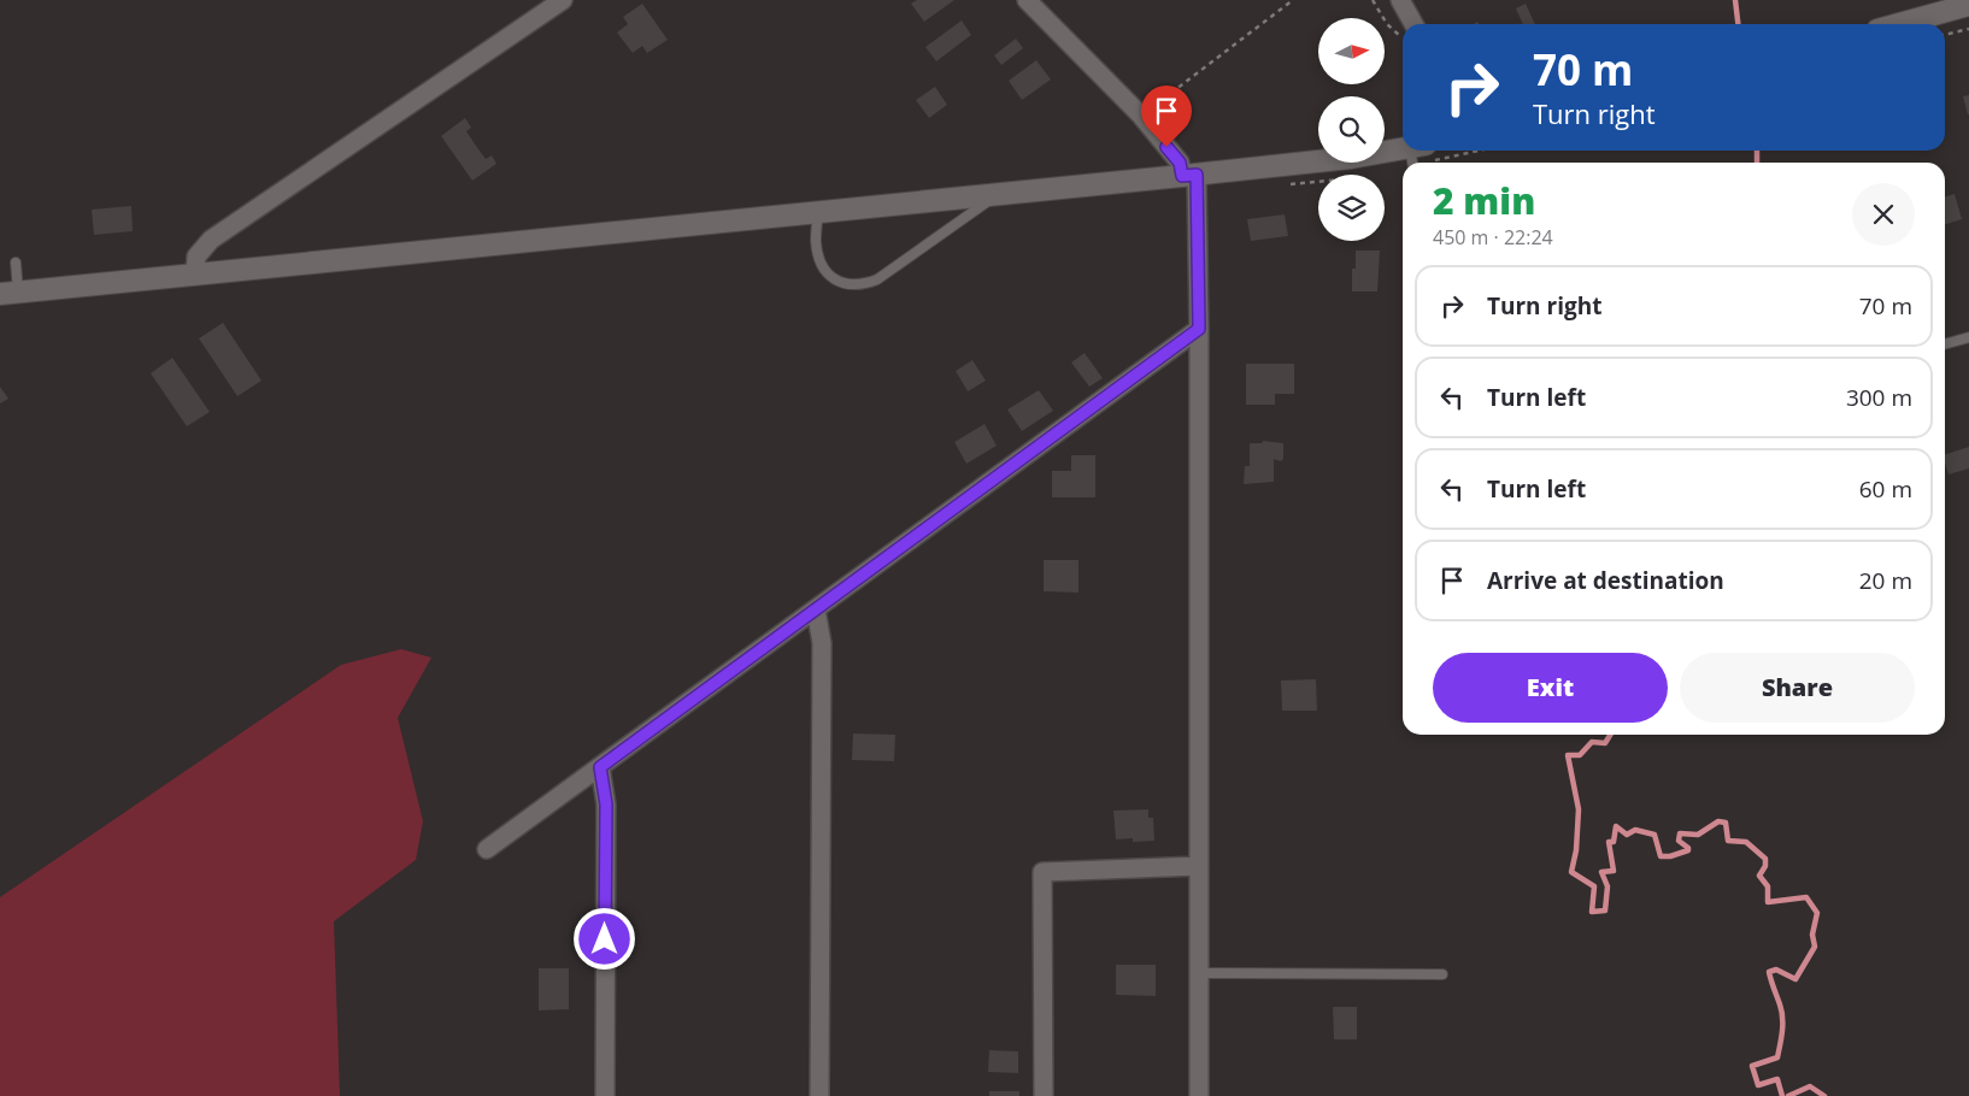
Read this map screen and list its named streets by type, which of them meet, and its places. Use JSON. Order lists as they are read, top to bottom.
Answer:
{
  "north": "right",
  "page": {
    "turn": ["70 m", "Turn right"],
    "heading": ["2 min", "450 m · 22:24"],
    "list": [
      {
        "name": "Turn right",
        "value": "70 m"
      },
      {
        "name": "Turn left",
        "value": "300 m"
      },
      {
        "name": "Turn left",
        "value": "60 m"
      },
      {
        "name": "Arrive at destination",
        "value": "20 m"
      }
    ],
    "buttons": ["Exit", "Share"]
  }
}
